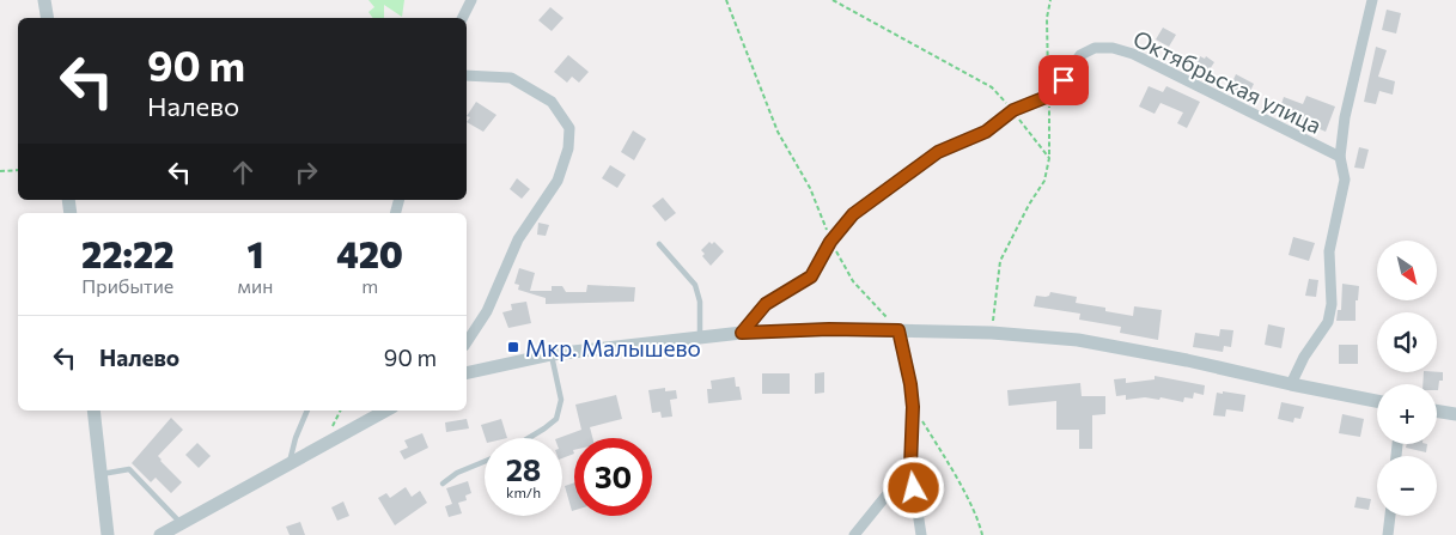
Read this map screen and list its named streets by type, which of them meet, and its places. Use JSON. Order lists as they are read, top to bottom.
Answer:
{
  "streets": {
    "street": ["Октябрьская улица"]
  },
  "places": {
    "transit": ["Мкр. Малышево"]
  },
  "north": "bottom right",
  "page": {
    "turn": ["90 m", "Налево"],
    "eta": [
      "22:22",
      "Прибытие",
      "1",
      "мин",
      "420",
      "m"
    ],
    "map_buttons": ["+", "−"],
    "list": [
      {
        "name": "Налево",
        "value": "90 m"
      }
    ],
    "speed": "28 km/h",
    "limit": "30"
  }
}
